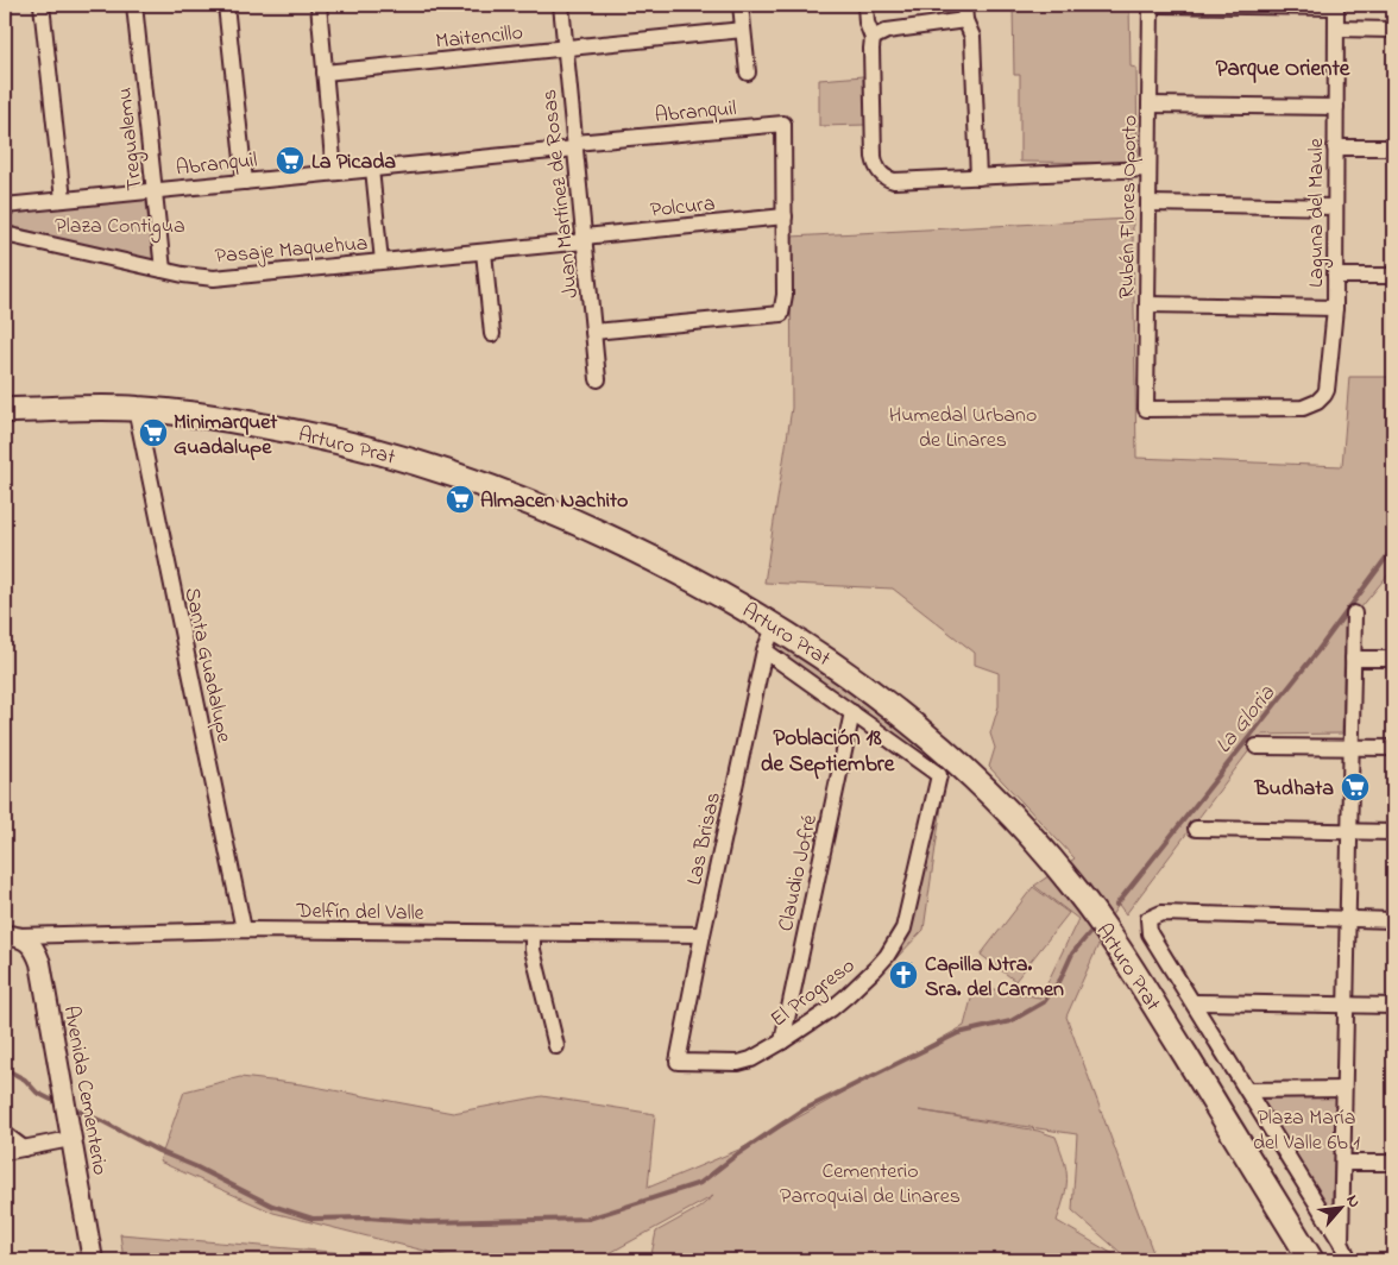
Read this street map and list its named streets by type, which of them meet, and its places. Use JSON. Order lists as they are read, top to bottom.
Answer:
{
  "streets": {
    "main road": ["Arturo Prat"],
    "street": [
      "Maitencillo",
      "Abranquil",
      "Tregualemu",
      "Juan Martínez de Rosas",
      "Polcura",
      "Rubén Flores Oporto",
      "Laguna del Maule",
      "Pasaje Maquehua",
      "Santa Guadalupe",
      "Las Brisas",
      "Claudio Jofré",
      "Delfín del Valle",
      "El Progreso",
      "Avenida Cementerio"
    ]
  },
  "crossings": [
    ["Maitencillo", "Juan Martínez de Rosas"],
    ["Abranquil", "Tregualemu"],
    ["Abranquil", "Juan Martínez de Rosas"],
    ["Abranquil", "Polcura"],
    ["Tregualemu", "Pasaje Maquehua"],
    ["Juan Martínez de Rosas", "Polcura"],
    ["Juan Martínez de Rosas", "Pasaje Maquehua"],
    ["Polcura", "Pasaje Maquehua"],
    ["Rubén Flores Oporto", "Laguna del Maule"],
    ["Arturo Prat", "Santa Guadalupe"],
    ["Arturo Prat", "Las Brisas"],
    ["Arturo Prat", "Claudio Jofré"],
    ["Arturo Prat", "El Progreso"],
    ["Santa Guadalupe", "Delfín del Valle"],
    ["Las Brisas", "Delfín del Valle"],
    ["Las Brisas", "El Progreso"],
    ["Claudio Jofré", "El Progreso"],
    ["Delfín del Valle", "Avenida Cementerio"]
  ],
  "districts": ["Parque Oriente", "Población 18 de Septiembre"],
  "water": ["La Gloria"],
  "parks": [
    "Plaza Contigua",
    "Humedal Urbano de Linares",
    "Plaza María del Valle 6b 1",
    "Cementerio Parroquial de Linares"
  ],
  "places": {
    "supermarket": [
      "La Picada",
      "Minimarquet Guadalupe",
      "Almacen Nachito",
      "Budhata"
    ],
    "church": ["Capilla Ntra. Sra. del Carmen"]
  },
  "north": "top right"
}
